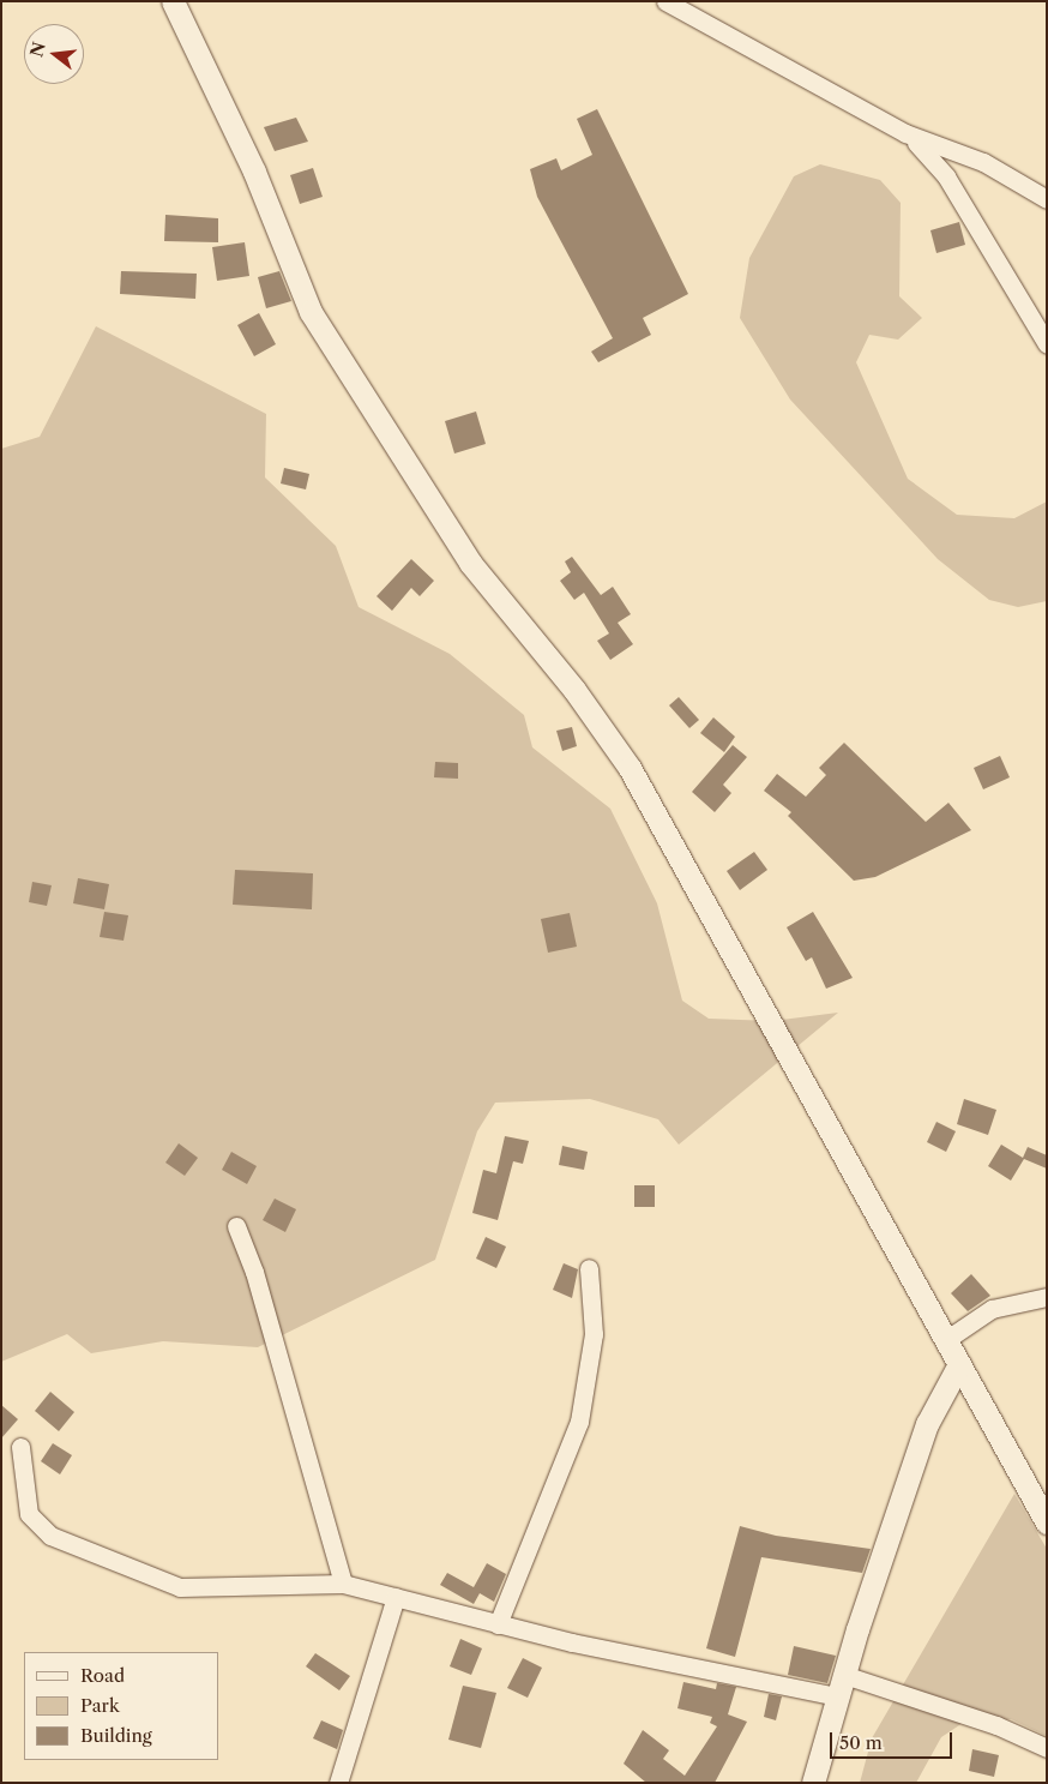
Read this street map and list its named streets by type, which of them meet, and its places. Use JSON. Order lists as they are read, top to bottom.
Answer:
{
  "legend": ["Road", "Park", "Building"],
  "scale_bar": "50 m",
  "north": "left"
}
